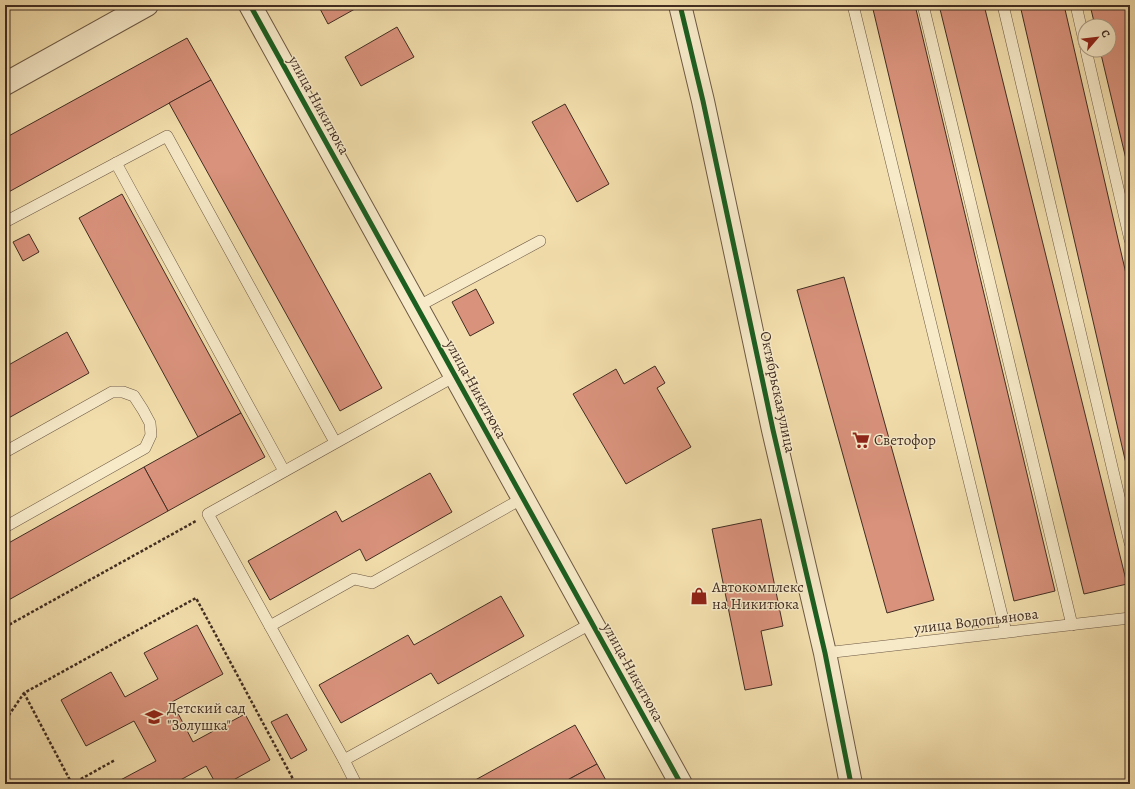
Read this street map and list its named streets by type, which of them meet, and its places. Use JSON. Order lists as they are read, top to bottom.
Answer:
{
  "streets": {
    "street": ["улица Никитюка", "Октябрьская улица"],
    "lane": ["улица Водопьянова"]
  },
  "crossings": [
    ["Октябрьская улица", "улица Водопьянова"]
  ],
  "places": {
    "supermarket": ["Светофор"],
    "shop": ["Автокомплекс на Никитюка"],
    "school or university": ["Детский сад \"Золушка\""]
  },
  "north": "top right"
}
